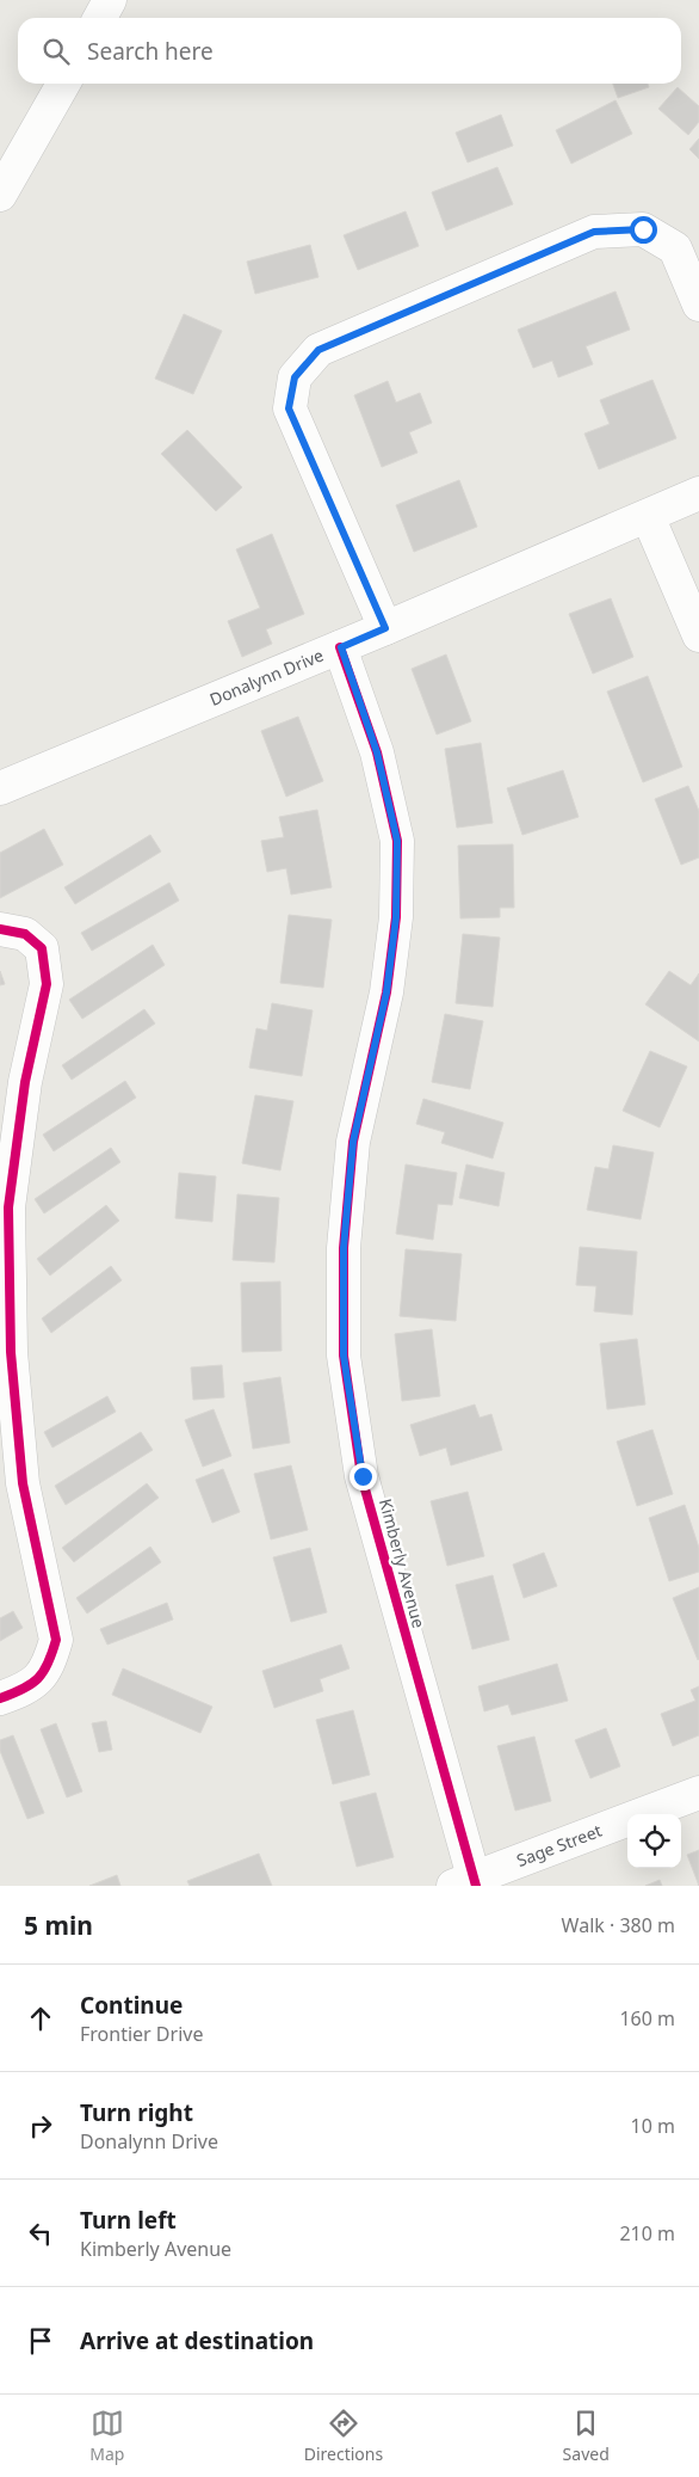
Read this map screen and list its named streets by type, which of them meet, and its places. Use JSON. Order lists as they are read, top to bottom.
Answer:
{
  "streets": {
    "street": ["Donalynn Drive", "Kimberly Avenue", "Sage Street"]
  },
  "crossings": [
    ["Donalynn Drive", "Kimberly Avenue"],
    ["Kimberly Avenue", "Sage Street"]
  ],
  "page": {
    "search": "Search here",
    "heading": ["5 min", "Walk · 380 m"],
    "list": [
      ["Continue", "Frontier Drive", "160 m"],
      ["Turn right", "Donalynn Drive", "10 m"],
      ["Turn left", "Kimberly Avenue", "210 m"],
      "Arrive at destination"
    ],
    "nav": ["Map", "Directions", "Saved"]
  }
}
